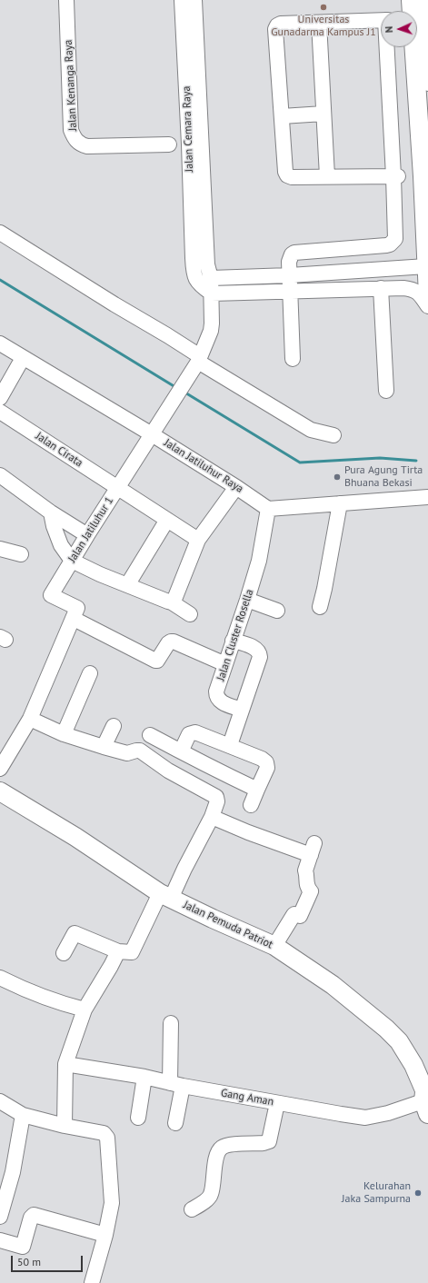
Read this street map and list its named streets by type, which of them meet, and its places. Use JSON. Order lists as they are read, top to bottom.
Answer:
{
  "streets": {
    "main road": ["Jalan Pemuda Patriot"],
    "street": [
      "Jalan Kenanga Raya",
      "Jalan Cemara Raya",
      "Jalan Cirata",
      "Jalan Jatiluhur Raya",
      "Jalan Jatiluhur 1",
      "Jalan Cluster Rosella",
      "Gang Aman"
    ]
  },
  "crossings": [
    ["Jalan Cemara Raya", "Jalan Jatiluhur 1"],
    ["Jalan Cirata", "Jalan Jatiluhur 1"],
    ["Jalan Jatiluhur Raya", "Jalan Jatiluhur 1"],
    ["Jalan Jatiluhur Raya", "Jalan Cluster Rosella"],
    ["Jalan Pemuda Patriot", "Gang Aman"]
  ],
  "places": ["Universitas Gunadarma Kampus J1", "Pura Agung Tirta Bhuana Bekasi", "Kelurahan Jaka Sampurna"],
  "scale_bar": "50 m",
  "north": "left"
}
